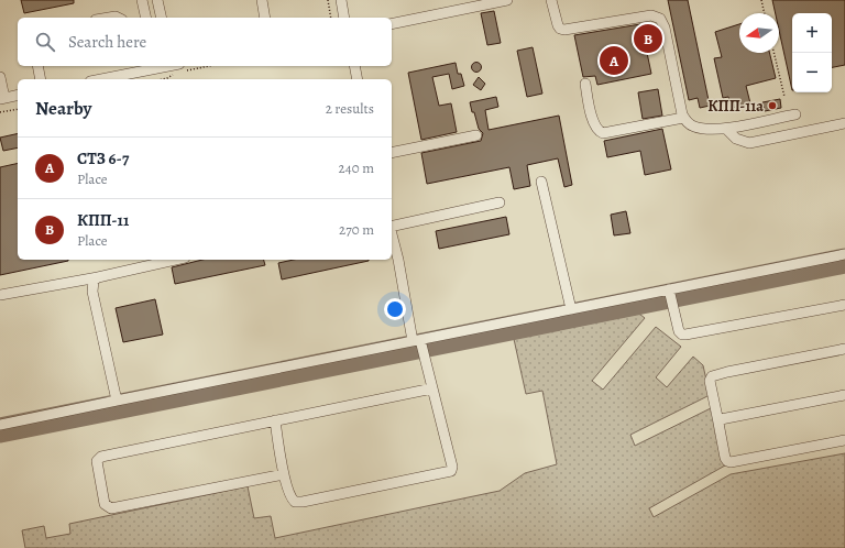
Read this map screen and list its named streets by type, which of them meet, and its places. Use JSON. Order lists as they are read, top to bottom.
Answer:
{
  "places": ["КПП-11а"],
  "north": "left",
  "page": {
    "map_buttons": ["+", "−"],
    "search": "Search here",
    "pins": ["B", "A"],
    "heading": ["Nearby", "2 results"],
    "list": [
      {
        "mark": "A",
        "name": "СТЗ 6-7",
        "note": "Place",
        "value": "240 m"
      },
      {
        "mark": "B",
        "name": "КПП-11",
        "note": "Place",
        "value": "270 m"
      }
    ]
  }
}
